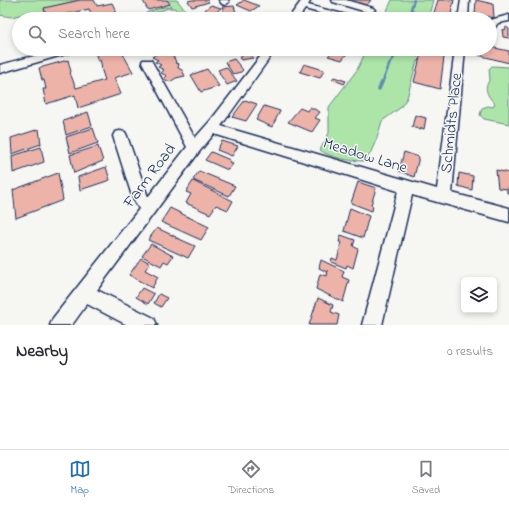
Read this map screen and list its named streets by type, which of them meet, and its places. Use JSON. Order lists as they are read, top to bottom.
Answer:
{
  "streets": {
    "street": ["Schmidts Place", "Meadow Lane", "Farm Road"]
  },
  "crossings": [
    ["Schmidts Place", "Meadow Lane"],
    ["Meadow Lane", "Farm Road"]
  ],
  "page": {
    "search": "Search here",
    "heading": ["Nearby", "0 results"],
    "nav": ["Map", "Directions", "Saved"]
  }
}
